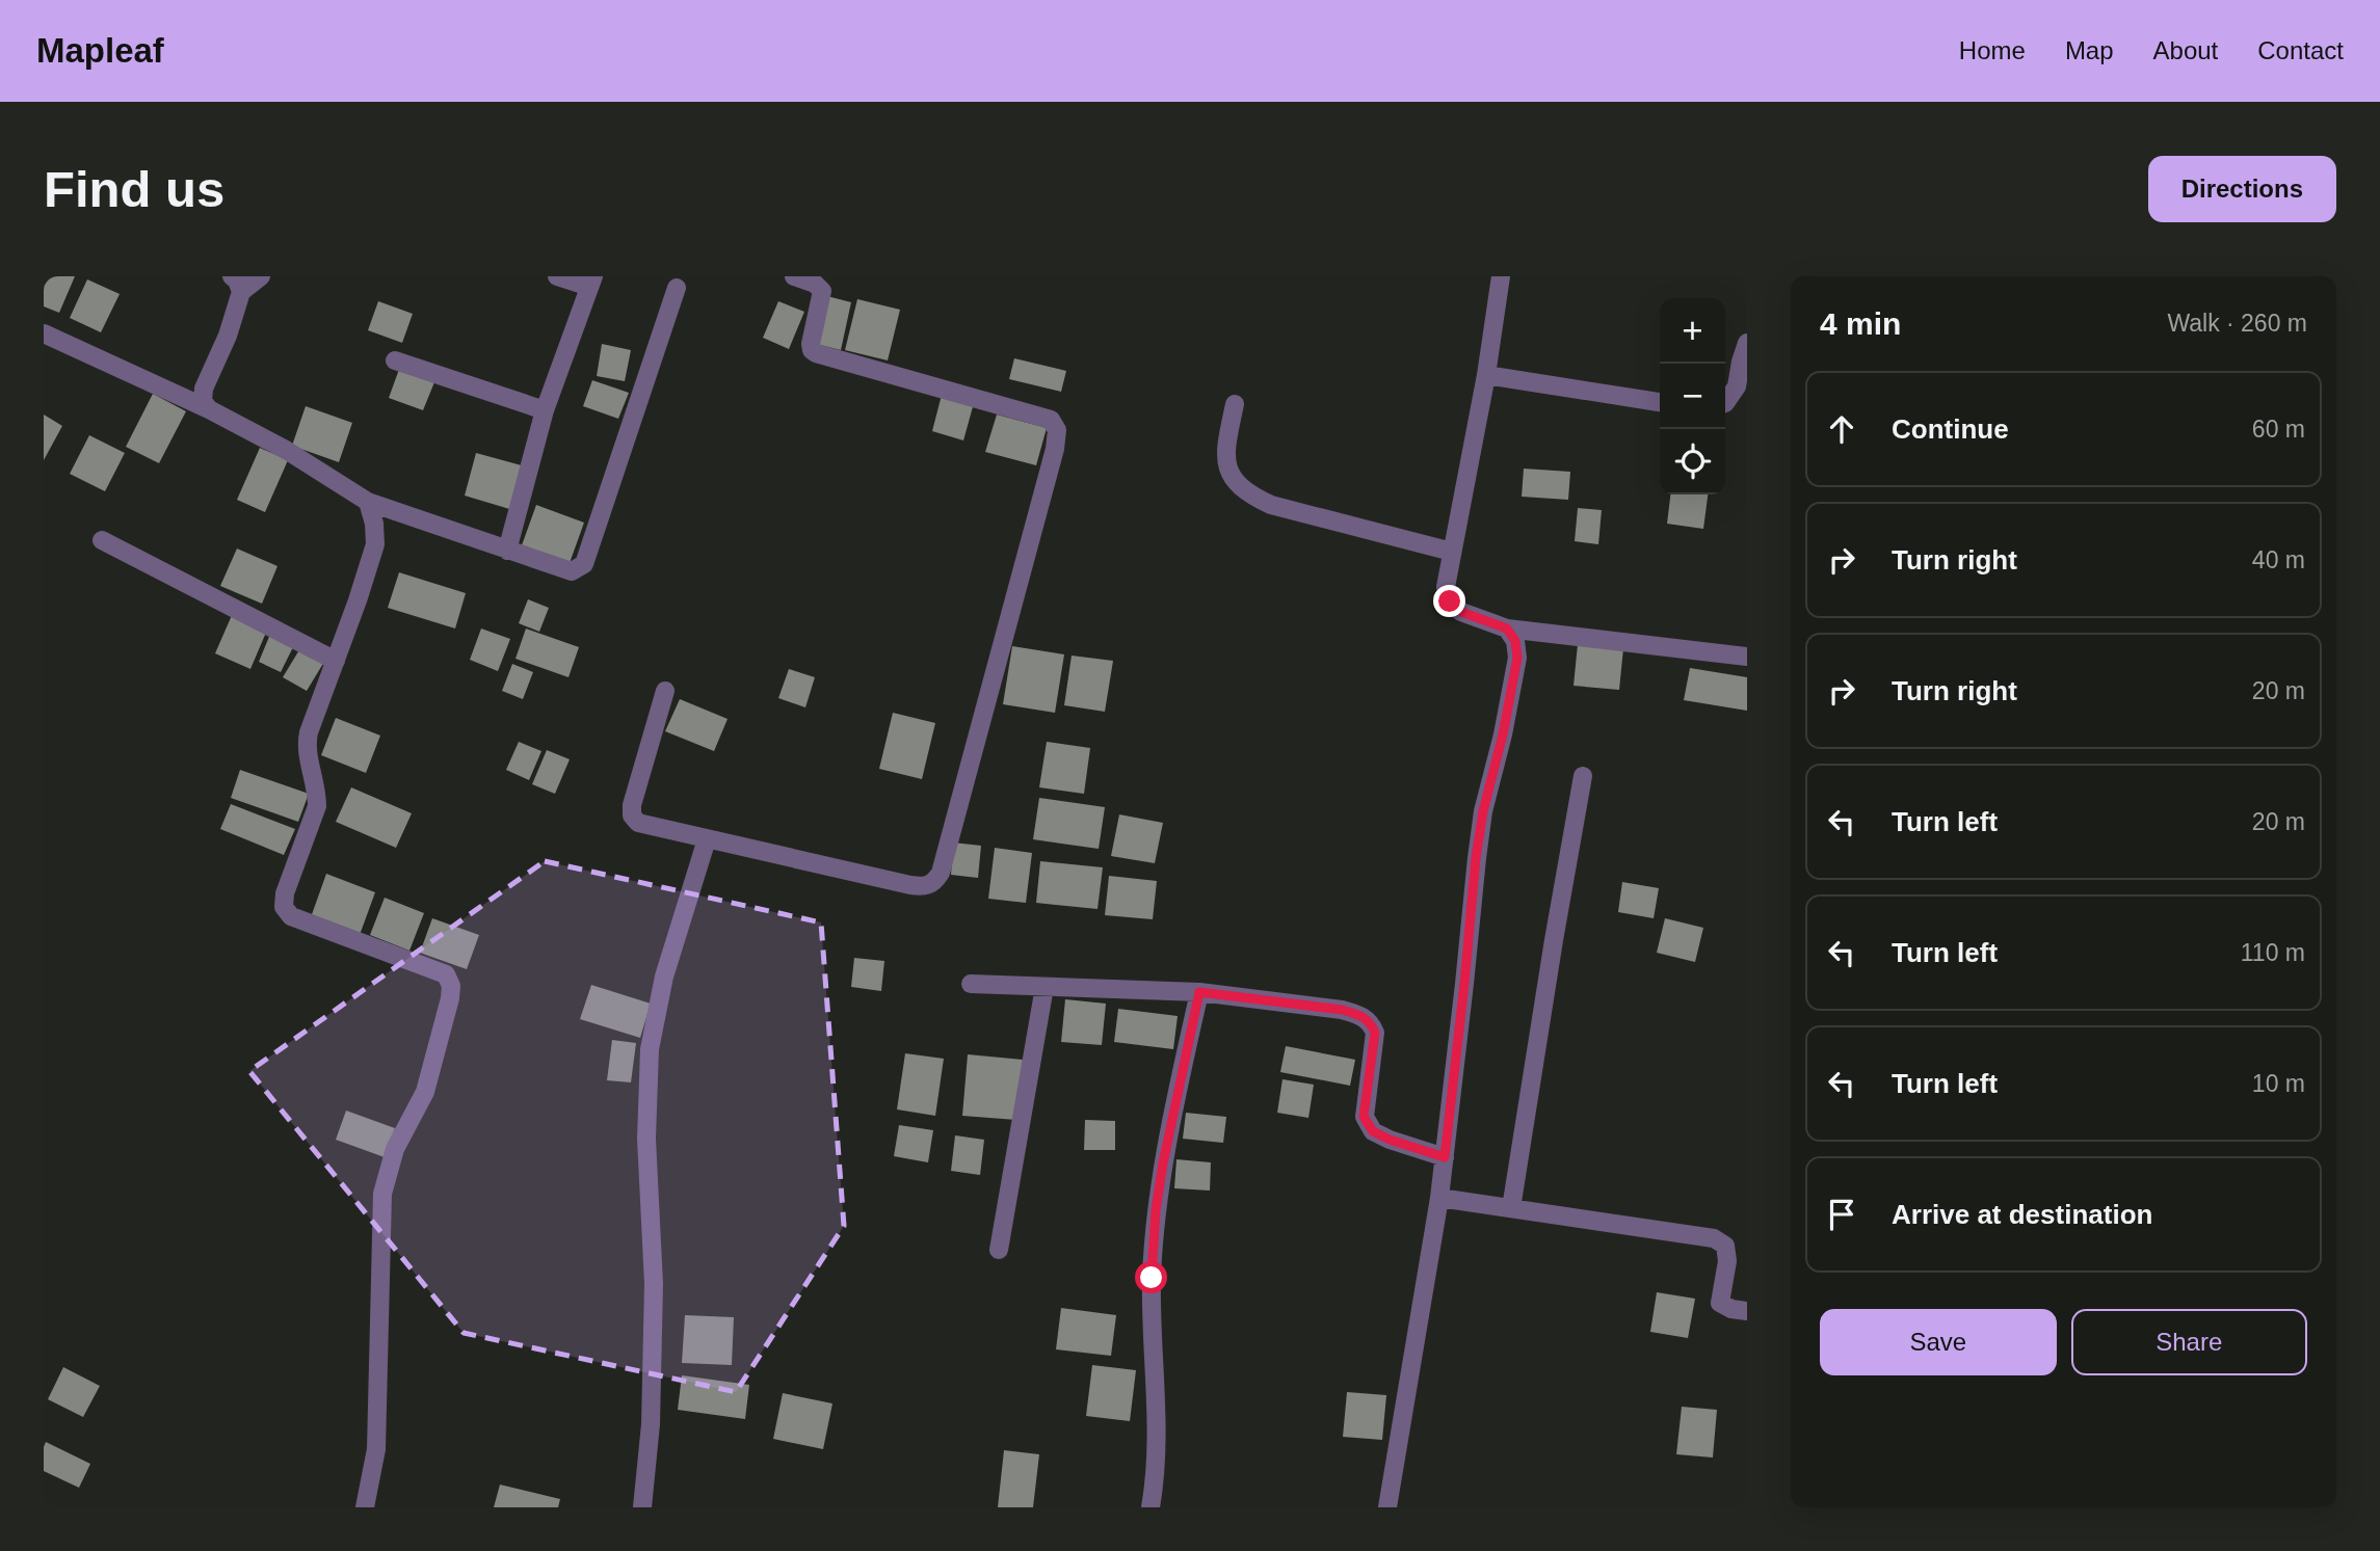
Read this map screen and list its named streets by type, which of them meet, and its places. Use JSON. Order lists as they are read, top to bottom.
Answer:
{
  "page": {
    "header": "Mapleaf",
    "nav": [
      "Home",
      "Map",
      "About",
      "Contact"
    ],
    "buttons": [
      "Directions",
      ["Save", "Share"]
    ],
    "title": "Find us",
    "heading": ["4 min", "Walk · 260 m"],
    "map_buttons": ["+", "−"],
    "list": [
      ["Continue", "60 m"],
      ["Turn right", "40 m"],
      ["Turn right", "20 m"],
      ["Turn left", "20 m"],
      ["Turn left", "110 m"],
      ["Turn left", "10 m"],
      "Arrive at destination"
    ]
  }
}
